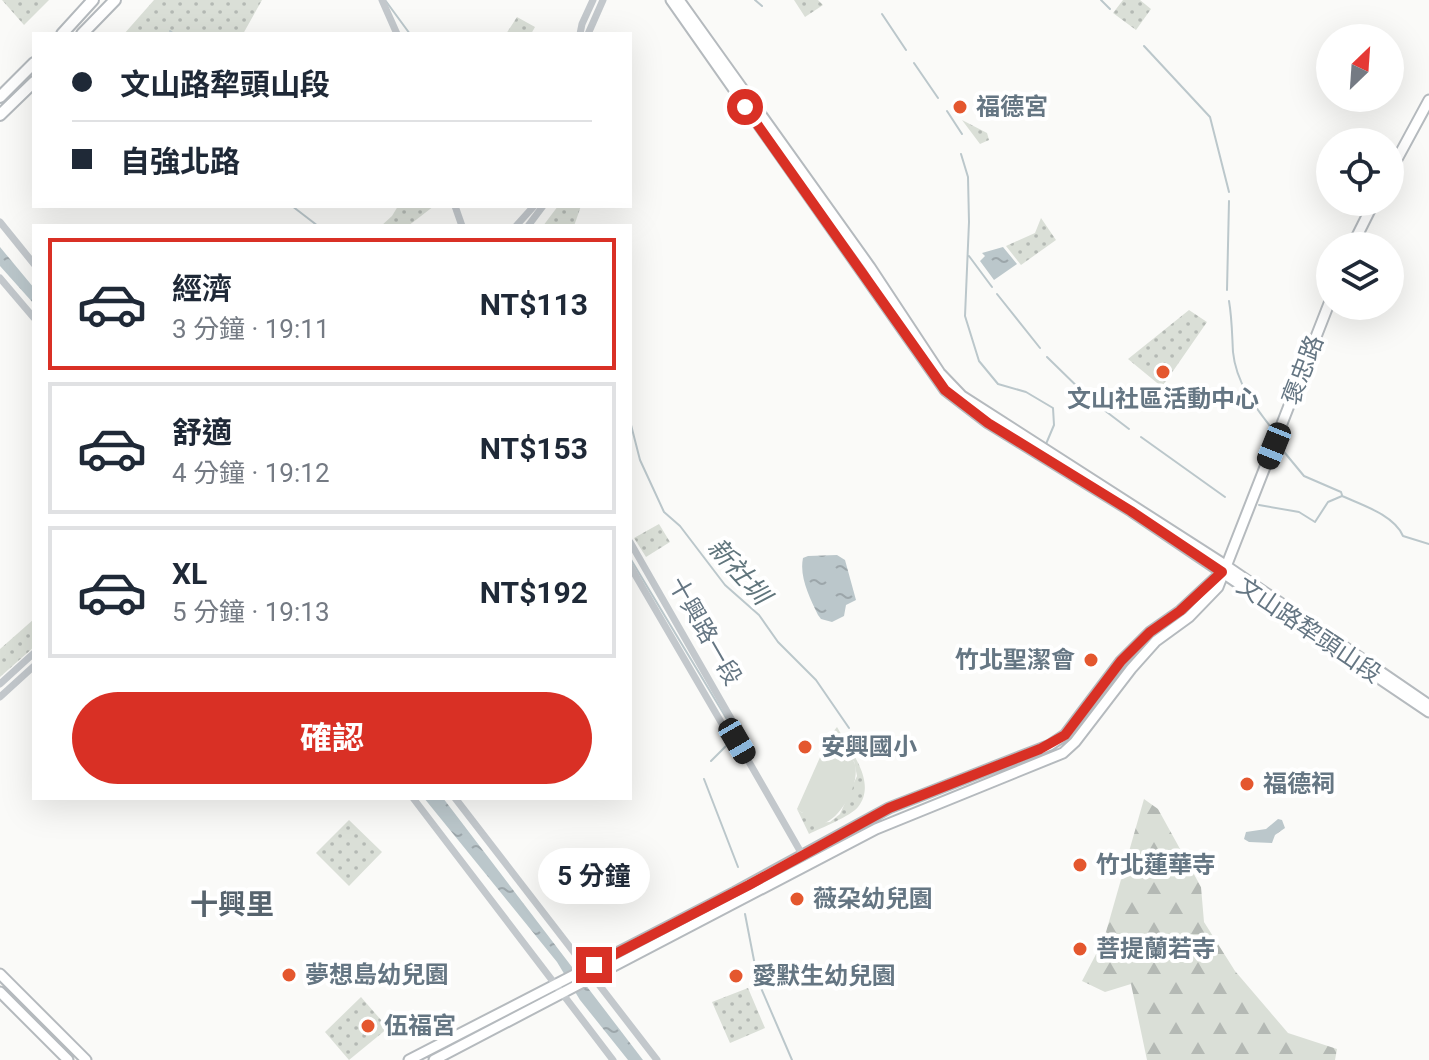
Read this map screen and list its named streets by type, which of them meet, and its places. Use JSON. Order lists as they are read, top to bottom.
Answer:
{
  "streets": {
    "main road": ["褒忠路", "文山路犂頭山段"],
    "street": ["十興路一段"]
  },
  "crossings": [
    ["褒忠路", "文山路犂頭山段"],
    ["褒忠路", "十興路一段"]
  ],
  "districts": ["十興里"],
  "water": ["新社圳"],
  "places": [
    "福德宮",
    "文山社區活動中心",
    "竹北聖潔會",
    "安興國小",
    "福德祠",
    "竹北蓮華寺",
    "薇朶幼兒園",
    "菩提蘭若寺",
    "夢想島幼兒園",
    "愛默生幼兒園",
    "伍福宮"
  ],
  "north": "top right",
  "page": {
    "banner": ["文山路犂頭山段", "自強北路"],
    "list": [
      {
        "name": "經濟",
        "note": "3 分鐘 · 19:11",
        "value": "NT$113"
      },
      {
        "name": "舒適",
        "note": "4 分鐘 · 19:12",
        "value": "NT$153"
      },
      {
        "name": "XL",
        "note": "5 分鐘 · 19:13",
        "value": "NT$192"
      }
    ],
    "buttons": "確認",
    "bubble": "5 分鐘"
  }
}
